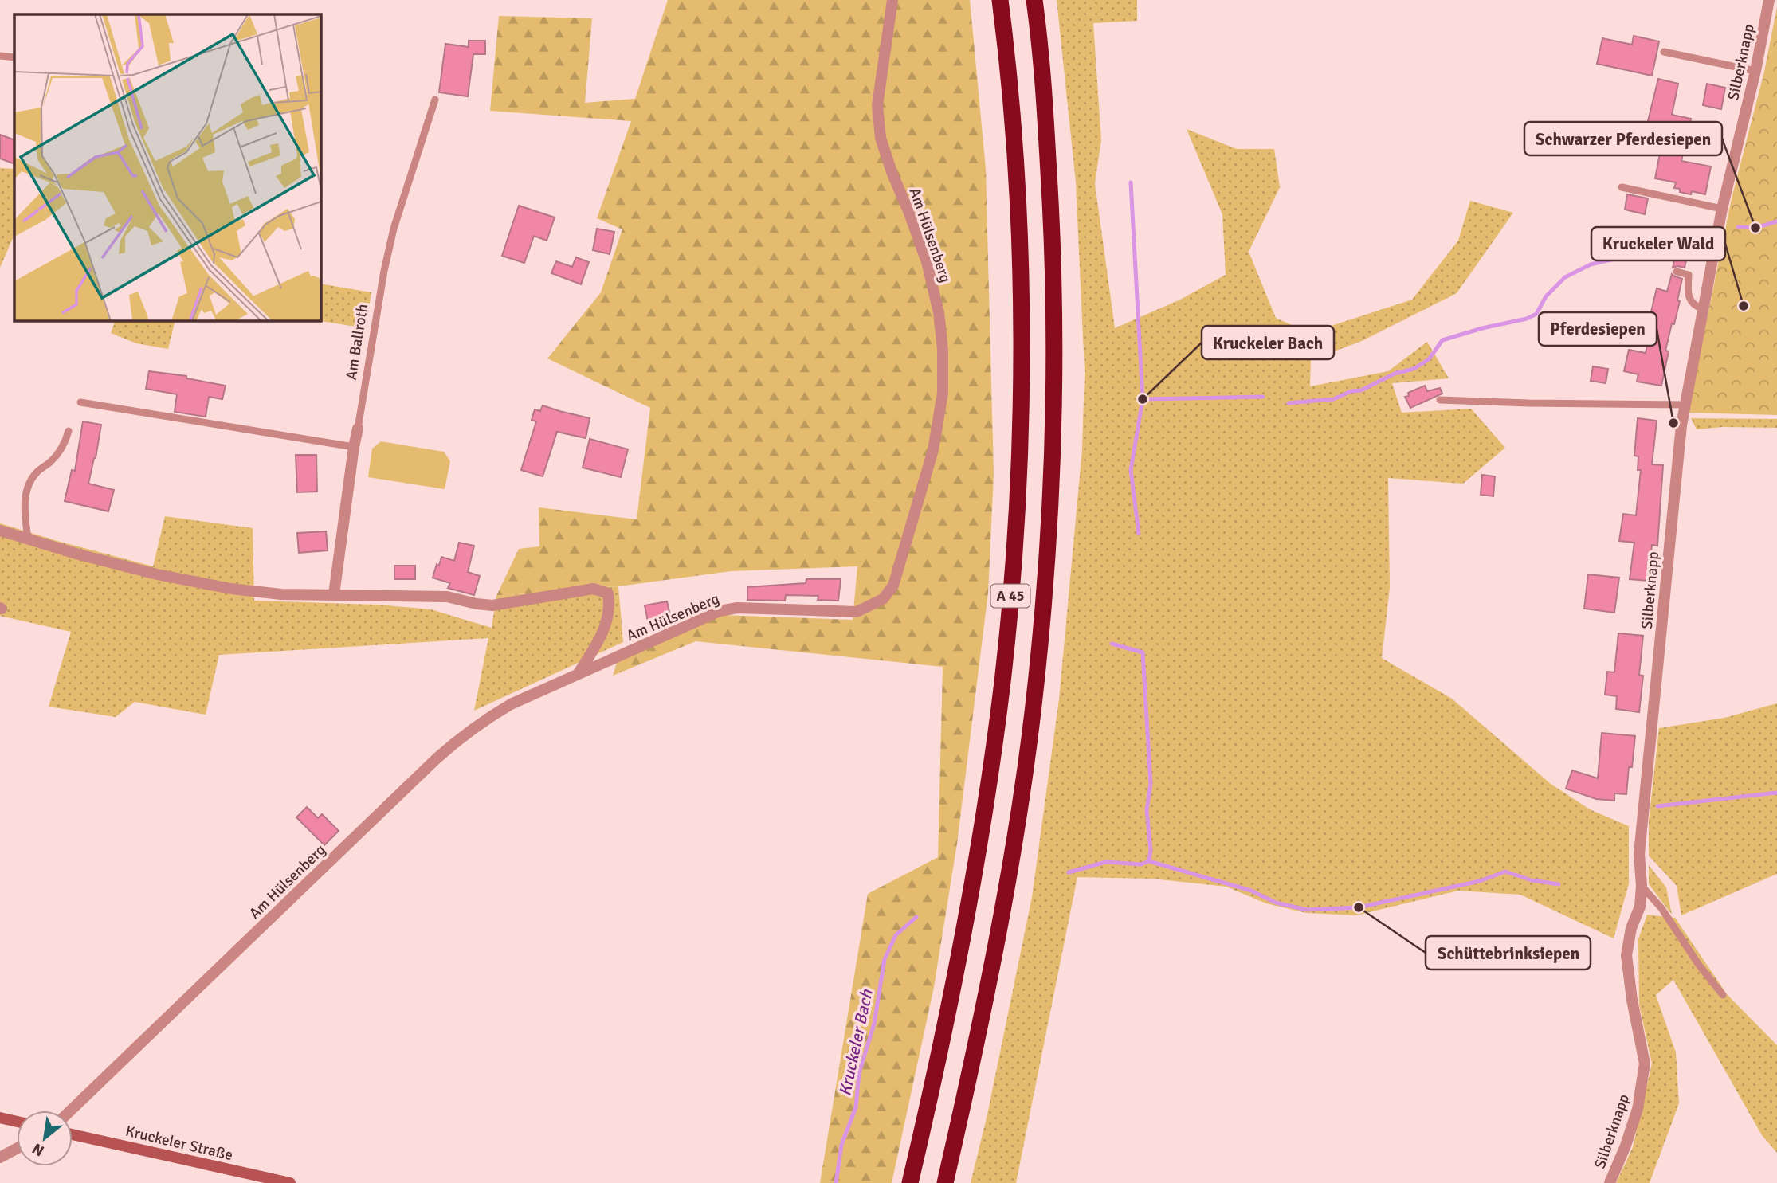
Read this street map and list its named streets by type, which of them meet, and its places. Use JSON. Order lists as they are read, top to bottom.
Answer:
{
  "streets": {
    "highway": ["A 45"],
    "street": [
      "Silberknapp",
      "Am Hülsenberg",
      "Am Ballroth",
      "Kruckeler Straße"
    ]
  },
  "water": ["Kruckeler Bach"],
  "places": [
    "Schwarzer Pferdesiepen",
    "Kruckeler Wald",
    "Kruckeler Bach",
    "Pferdesiepen",
    "Schüttebrinksiepen"
  ],
  "north": "bottom left"
}
